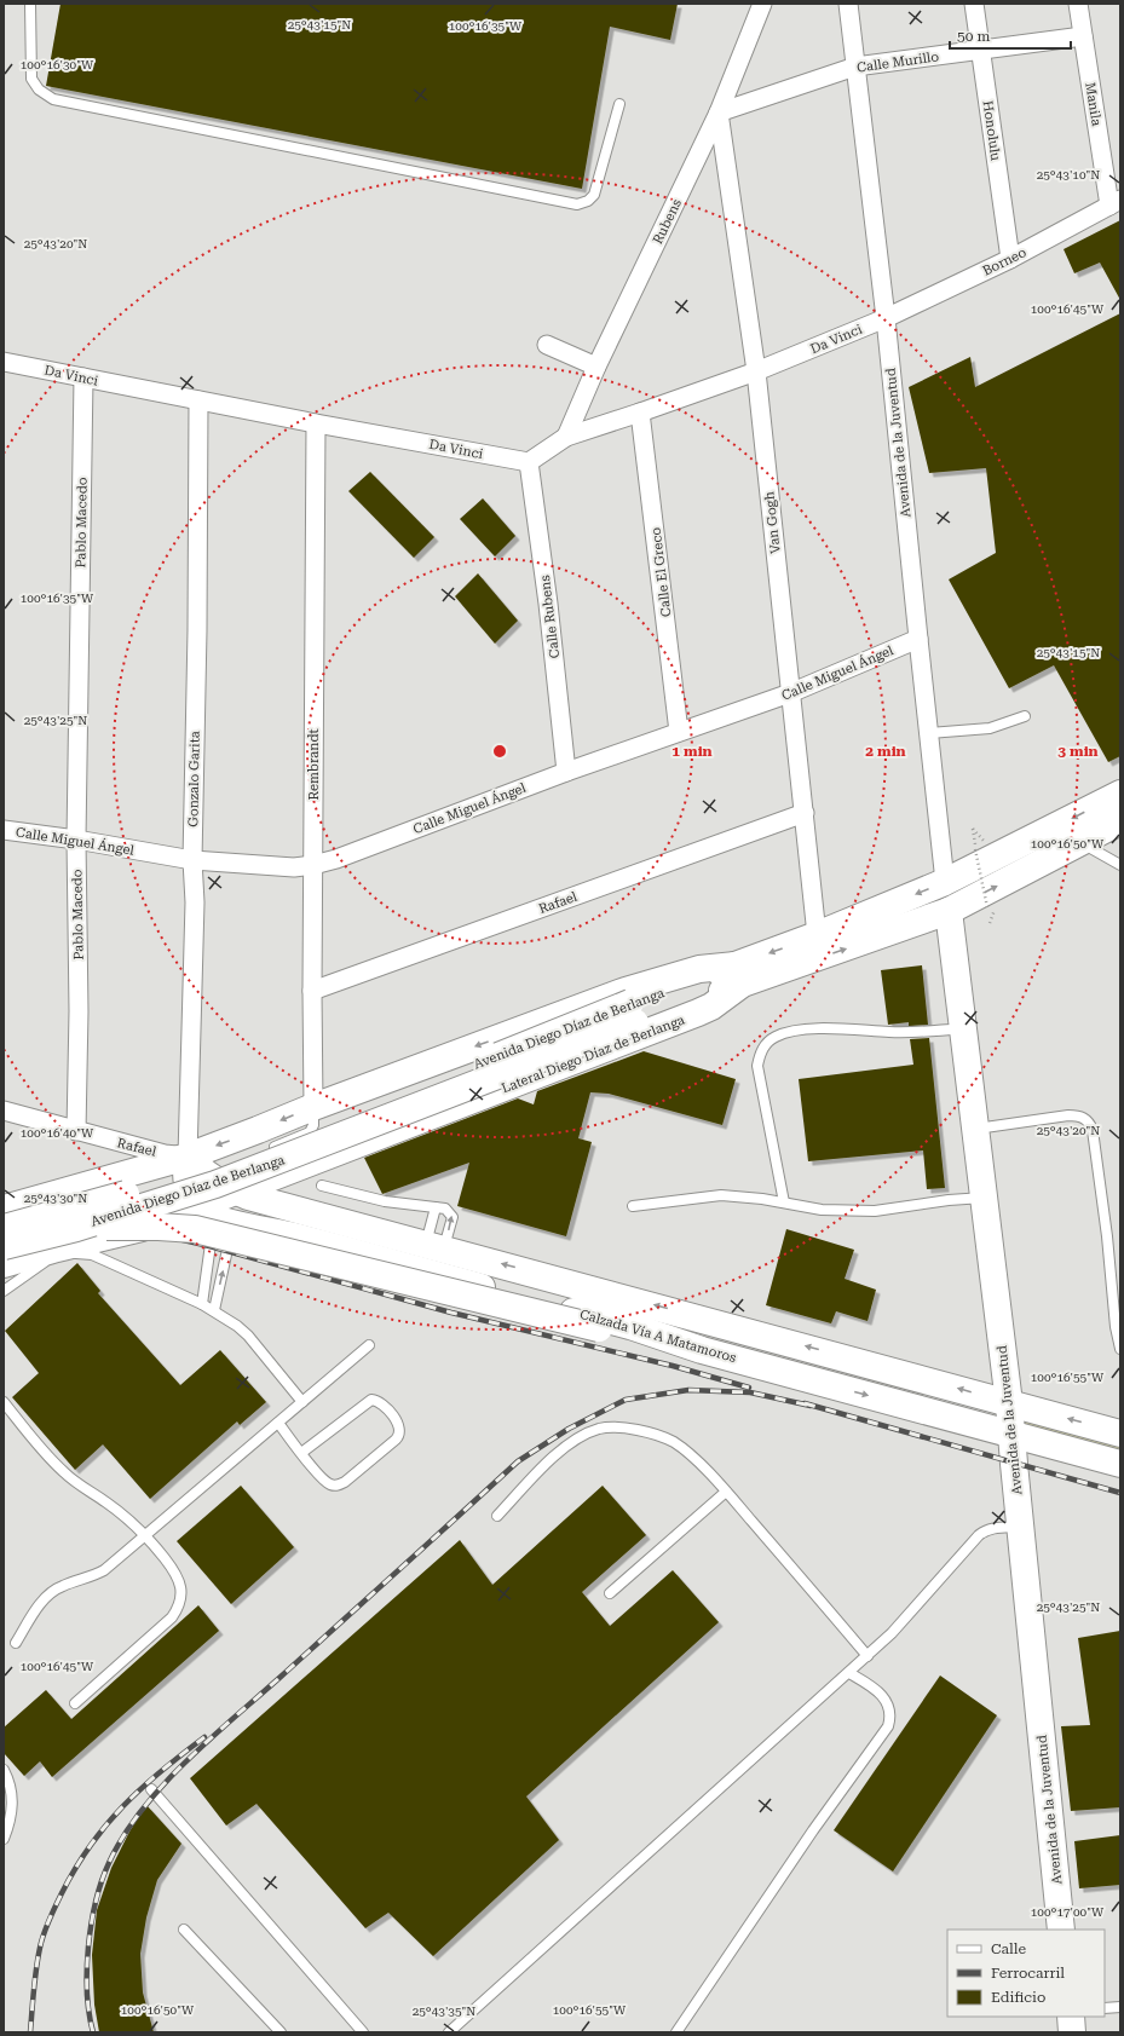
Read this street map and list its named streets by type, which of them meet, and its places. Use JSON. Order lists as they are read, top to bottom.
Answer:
{
  "streets": {
    "street": [
      "Calle Murillo",
      "Manila",
      "Honolulu",
      "Rubens",
      "Borneo",
      "Da Vinci",
      "Avenida de la Juventud",
      "Pablo Macedo",
      "Van Gogh",
      "Calle El Greco",
      "Calle Rubens",
      "Calle Miguel Ángel",
      "Rembrandt",
      "Gonzalo Garita",
      "Rafael",
      "Avenida Diego Díaz de Berlanga",
      "Lateral Diego Díaz de Berlanga",
      "Calzada Vía A Matamoros"
    ]
  },
  "crossings": [
    ["Calle Murillo", "Manila"],
    ["Calle Murillo", "Honolulu"],
    ["Calle Murillo", "Rubens"],
    ["Calle Murillo", "Avenida de la Juventud"],
    ["Calle Murillo", "Van Gogh"],
    ["Manila", "Borneo"],
    ["Honolulu", "Borneo"],
    ["Rubens", "Da Vinci"],
    ["Rubens", "Van Gogh"],
    ["Borneo", "Da Vinci"],
    ["Borneo", "Avenida de la Juventud"],
    ["Da Vinci", "Avenida de la Juventud"],
    ["Da Vinci", "Pablo Macedo"],
    ["Da Vinci", "Van Gogh"],
    ["Da Vinci", "Calle El Greco"],
    ["Da Vinci", "Calle Rubens"],
    ["Da Vinci", "Rembrandt"],
    ["Da Vinci", "Gonzalo Garita"],
    ["Avenida de la Juventud", "Calle Miguel Ángel"],
    ["Avenida de la Juventud", "Avenida Diego Díaz de Berlanga"],
    ["Avenida de la Juventud", "Calzada Vía A Matamoros"],
    ["Pablo Macedo", "Calle Miguel Ángel"],
    ["Pablo Macedo", "Rafael"],
    ["Van Gogh", "Calle Miguel Ángel"],
    ["Van Gogh", "Rafael"],
    ["Van Gogh", "Avenida Diego Díaz de Berlanga"],
    ["Calle El Greco", "Calle Miguel Ángel"],
    ["Calle Rubens", "Calle Miguel Ángel"],
    ["Calle Miguel Ángel", "Rembrandt"],
    ["Calle Miguel Ángel", "Gonzalo Garita"],
    ["Rembrandt", "Rafael"],
    ["Gonzalo Garita", "Rafael"],
    ["Gonzalo Garita", "Calzada Vía A Matamoros"],
    ["Rafael", "Calzada Vía A Matamoros"],
    ["Avenida Diego Díaz de Berlanga", "Lateral Diego Díaz de Berlanga"],
    ["Lateral Diego Díaz de Berlanga", "Calzada Vía A Matamoros"]
  ],
  "legend": ["Calle", "Ferrocarril", "Edificio"],
  "scale_bar": "50 m",
  "coordinates": [
    "25°43'15\"N",
    "100°16'35\"W",
    "100°16'30\"W",
    "25°43'10\"N",
    "25°43'20\"N",
    "100°16'45\"W",
    "25°43'25\"N",
    "100°16'50\"W",
    "100°16'40\"W",
    "25°43'30\"N",
    "100°16'55\"W",
    "100°17'00\"W",
    "25°43'35\"N"
  ],
  "rings": ["1 min", "2 min", "3 min"]
}
